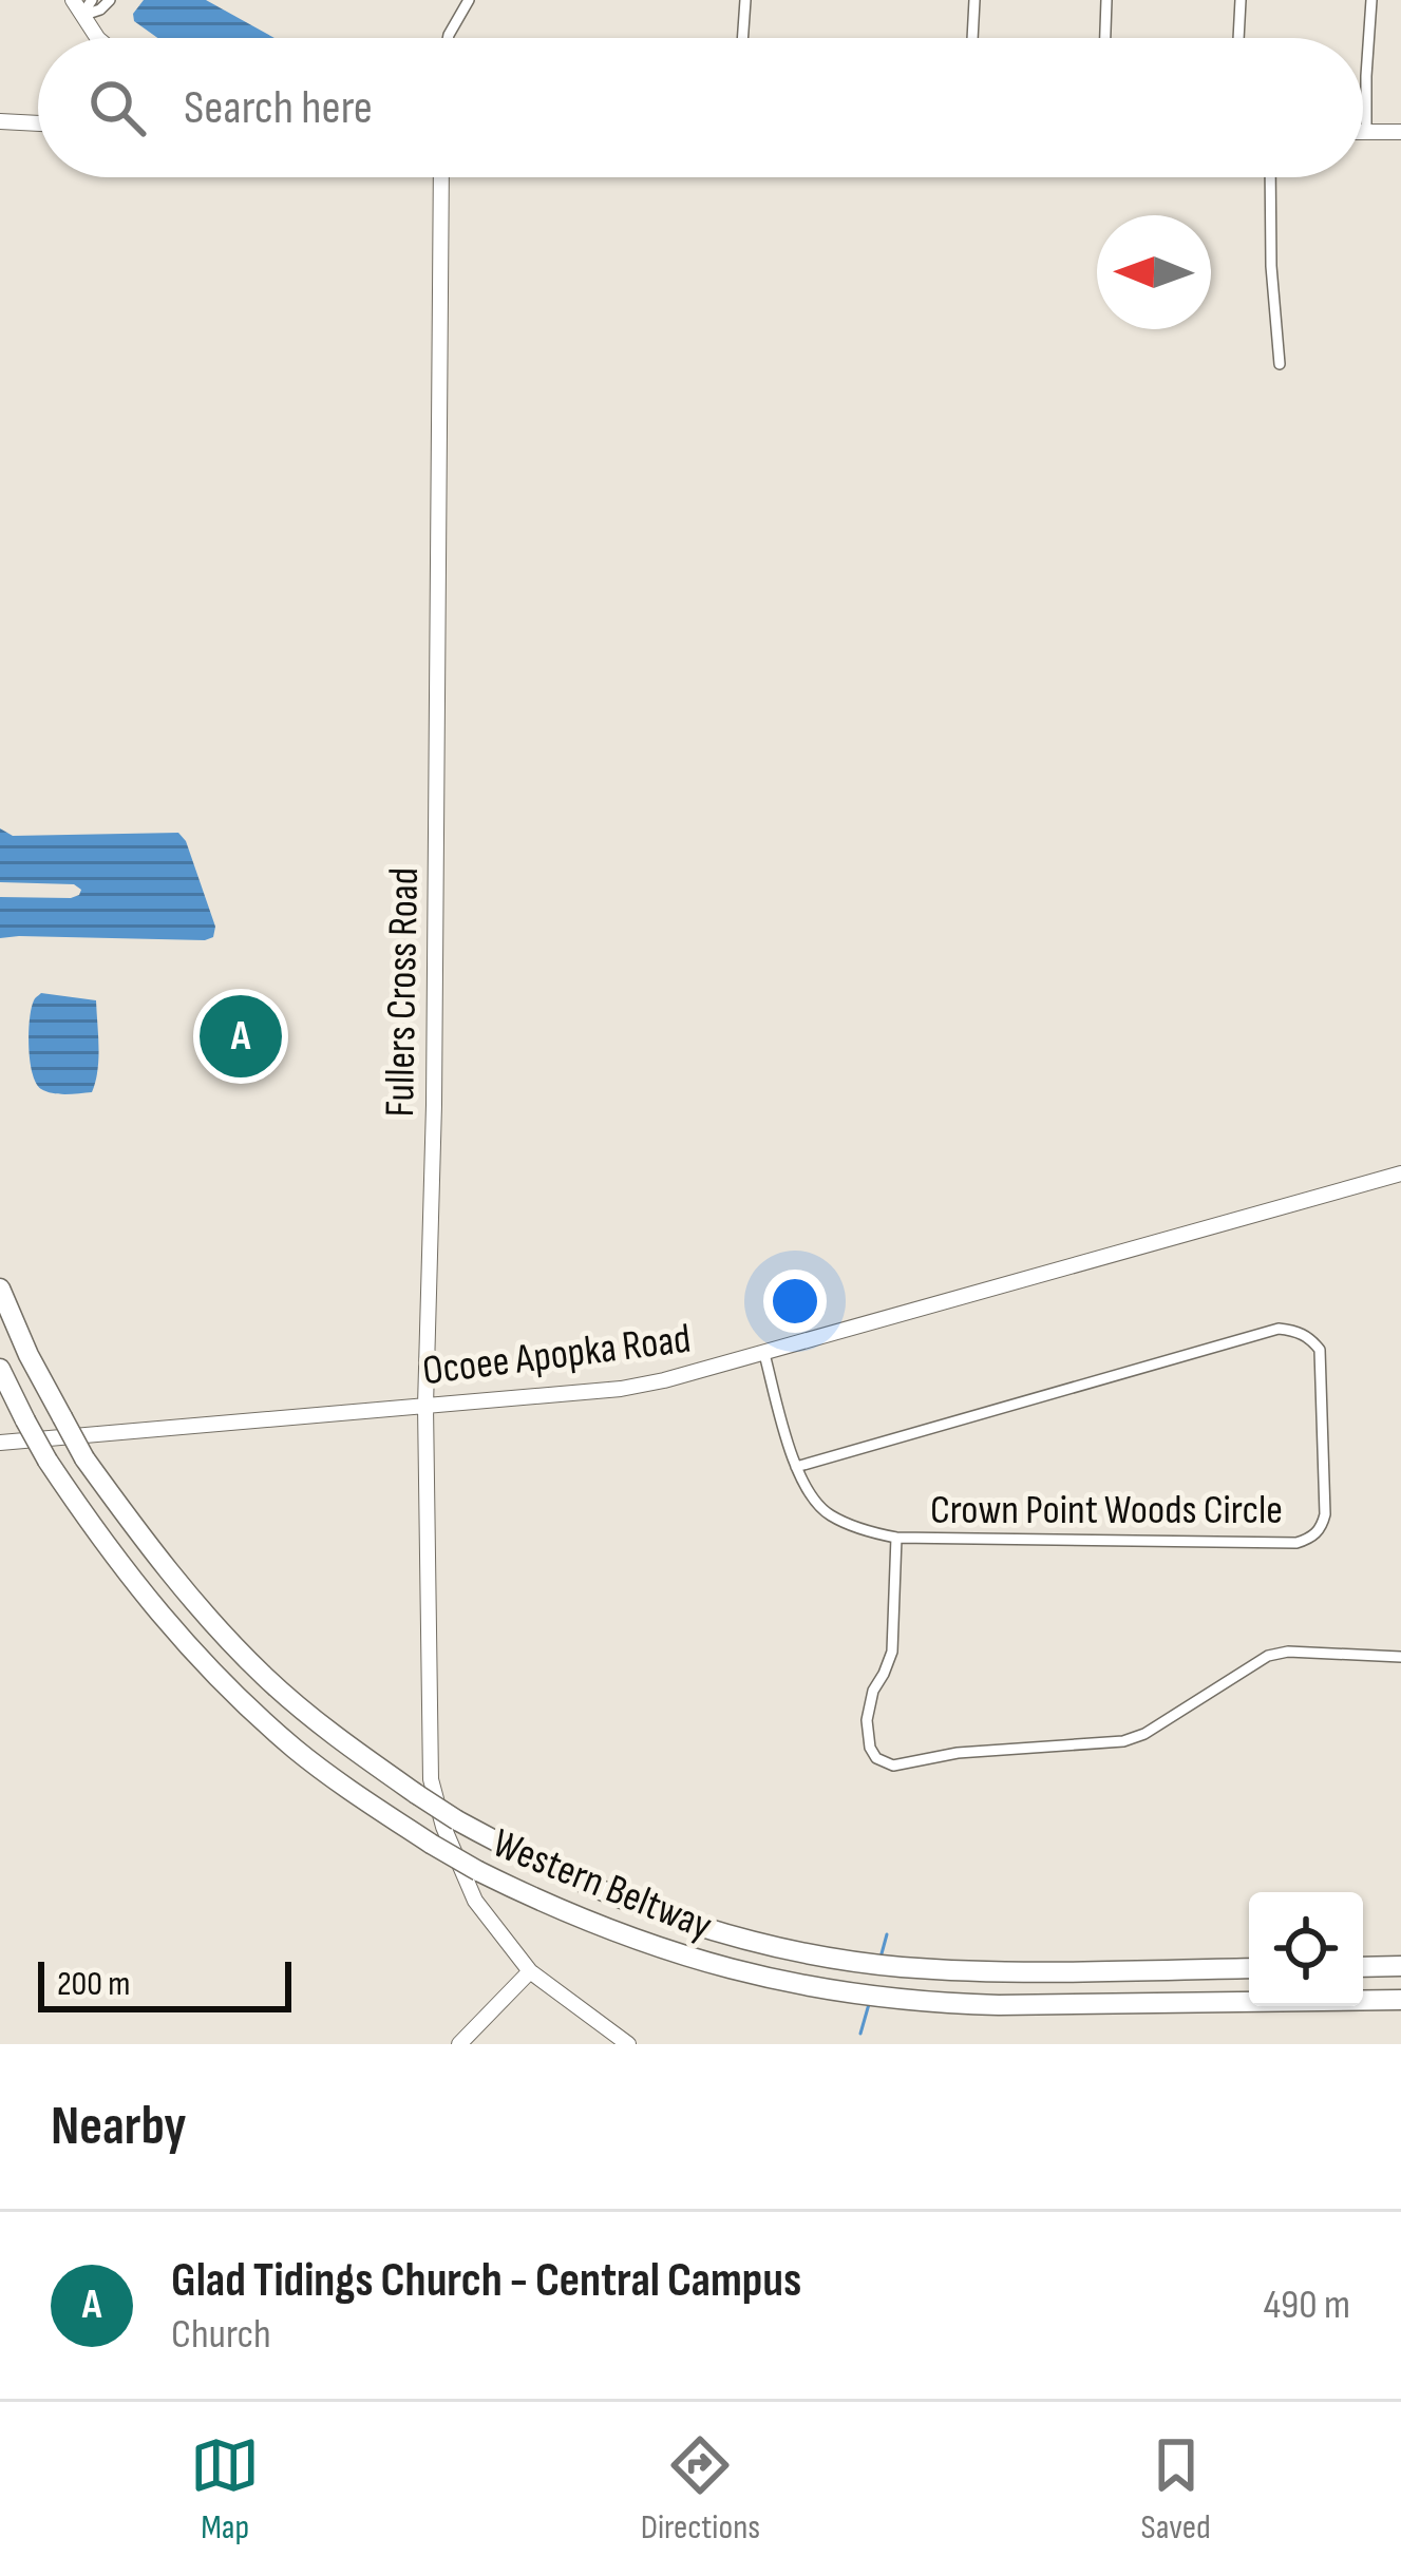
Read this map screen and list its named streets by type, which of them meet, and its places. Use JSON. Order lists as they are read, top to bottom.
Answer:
{
  "streets": {
    "highway": ["Western Beltway"],
    "street": ["Fullers Cross Road", "Ocoee Apopka Road", "Crown Point Woods Circle"]
  },
  "crossings": [
    ["Fullers Cross Road", "Ocoee Apopka Road"],
    ["Fullers Cross Road", "Western Beltway"],
    ["Ocoee Apopka Road", "Crown Point Woods Circle"]
  ],
  "scale_bar": "200 m",
  "north": "left",
  "page": {
    "search": "Search here",
    "pins": "A",
    "scale": "200 m",
    "heading": "Nearby",
    "list": [
      {
        "mark": "A",
        "name": "Glad Tidings Church - Central Campus",
        "note": "Church",
        "value": "490 m"
      }
    ],
    "nav": ["Map", "Directions", "Saved"]
  }
}
